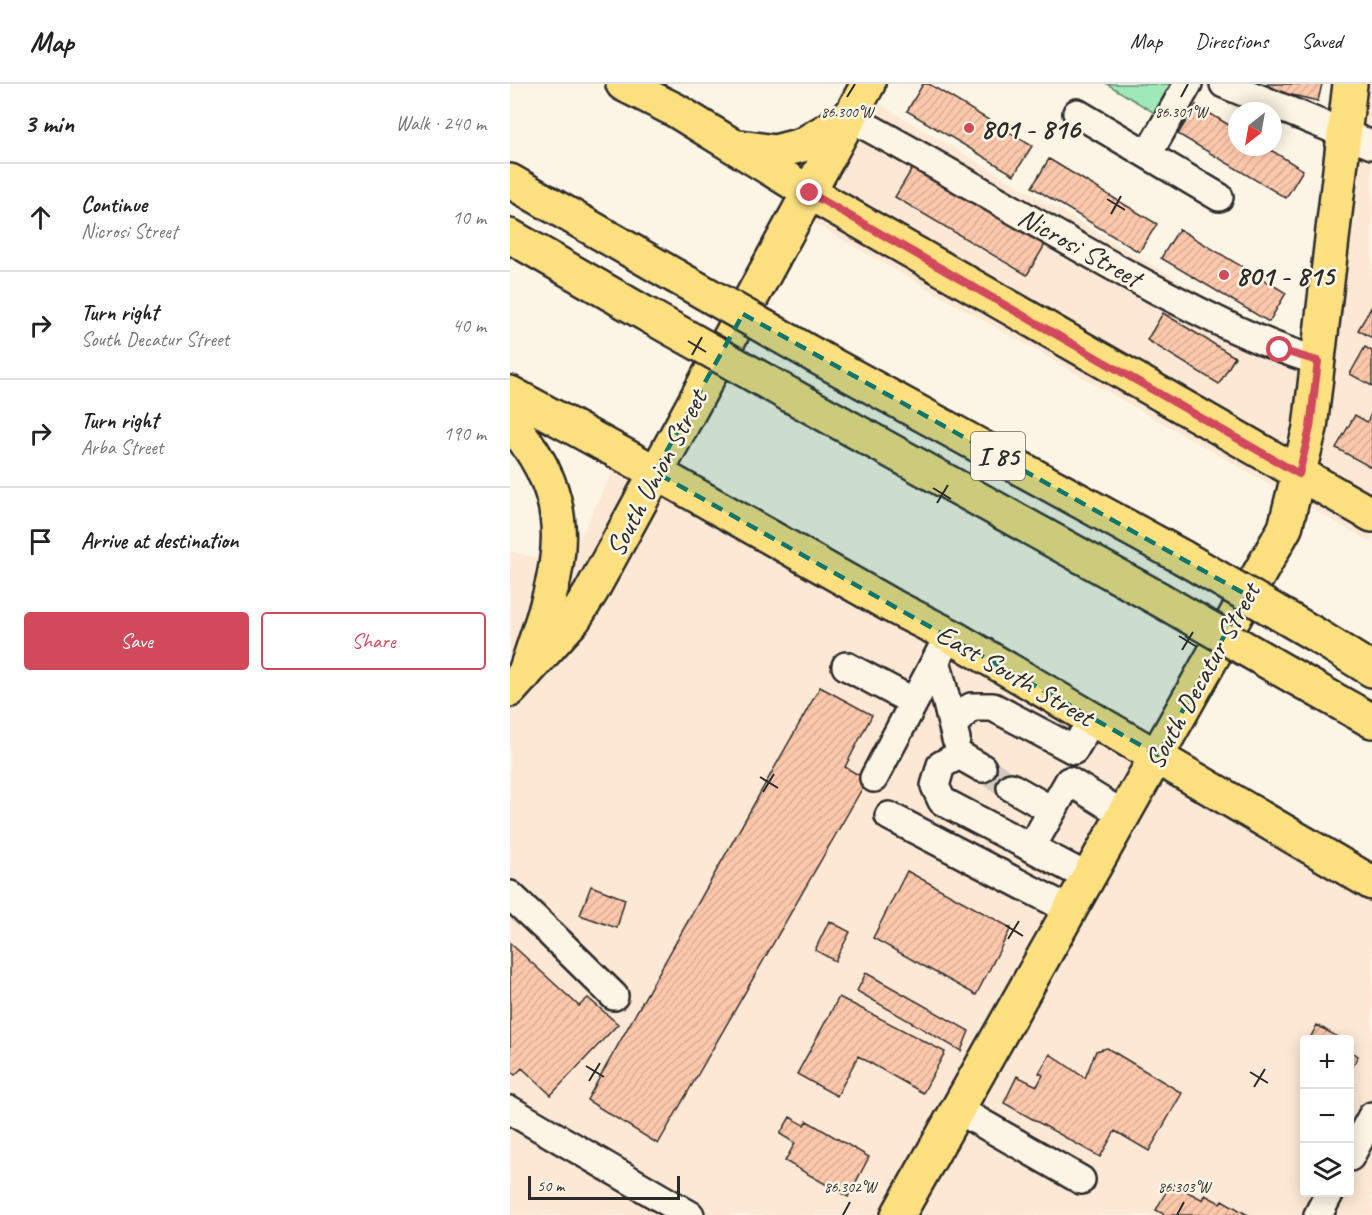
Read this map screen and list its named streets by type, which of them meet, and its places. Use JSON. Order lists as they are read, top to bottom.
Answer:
{
  "streets": {
    "main road": [
      "I 85",
      "South Union Street",
      "East South Street",
      "South Decatur Street"
    ],
    "street": ["Nicrosi Street"]
  },
  "crossings": [
    ["Nicrosi Street", "South Union Street"],
    ["Nicrosi Street", "South Decatur Street"],
    ["South Union Street", "East South Street"],
    ["East South Street", "South Decatur Street"]
  ],
  "places": ["801 - 816", "801 - 815"],
  "scale_bar": "50 m",
  "north": "bottom left",
  "page": {
    "header": "Map",
    "nav": ["Map", "Directions", "Saved"],
    "heading": ["3 min", "Walk · 240 m"],
    "list": [
      ["Continue", "Nicrosi Street", "10 m"],
      ["Turn right", "South Decatur Street", "40 m"],
      ["Turn right", "Arba Street", "190 m"],
      "Arrive at destination"
    ],
    "buttons": ["Save", "Share"],
    "map_buttons": ["+", "−"],
    "scale": "50 m"
  },
  "coordinates": [
    "86.300°W",
    "86.301°W",
    "86.302°W",
    "86.303°W"
  ]
}
